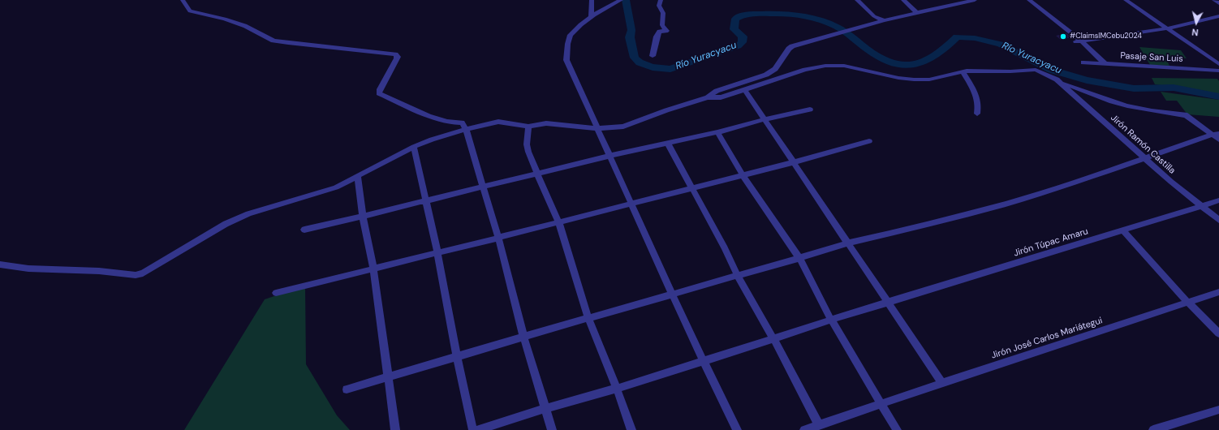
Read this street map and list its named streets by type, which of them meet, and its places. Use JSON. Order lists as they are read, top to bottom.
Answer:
{
  "streets": {
    "street": [
      "Pasaje San Luis",
      "Jirón Ramón Castilla",
      "Jirón Túpac Amaru",
      "Jirón José Carlos Mariátegui"
    ]
  },
  "crossings": [
    ["Jirón Ramón Castilla", "Jirón Túpac Amaru"]
  ],
  "water": ["Río Yuracyacu"],
  "places": ["#ClaimsIMCebu2024"],
  "north": "bottom"
}
